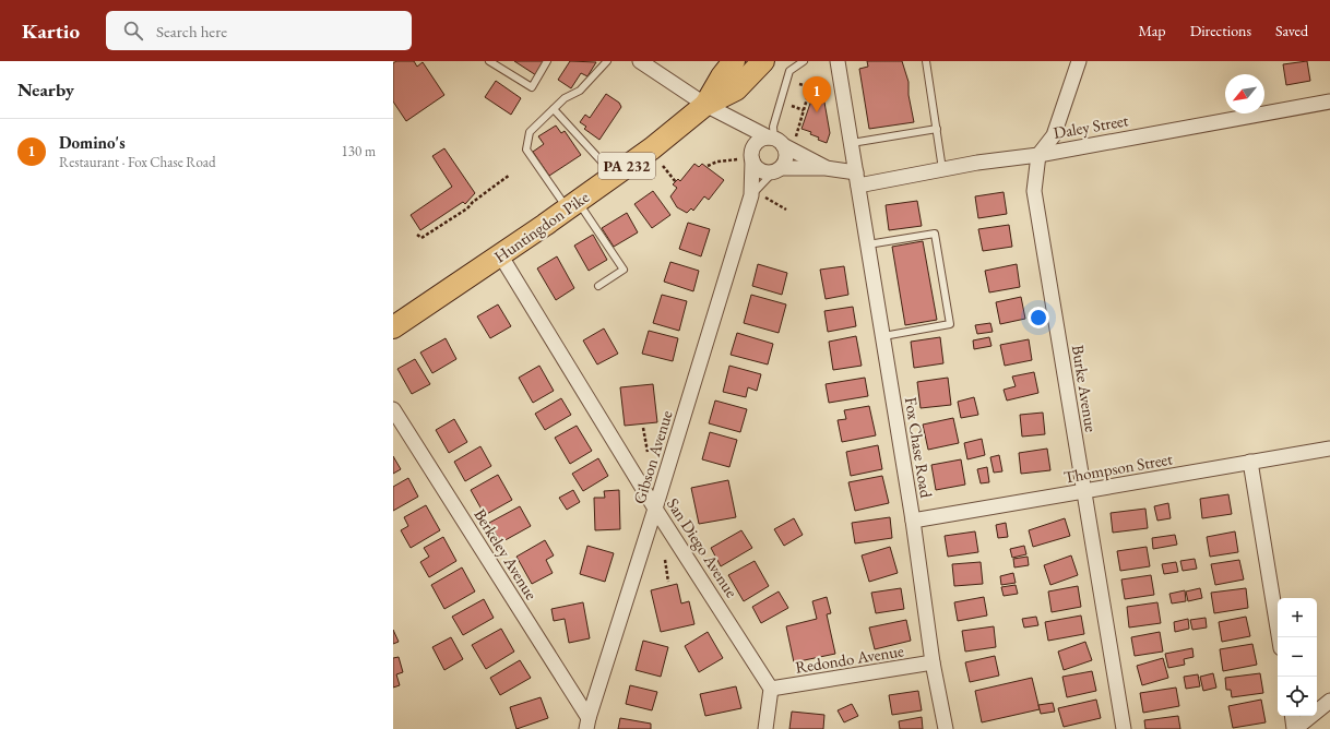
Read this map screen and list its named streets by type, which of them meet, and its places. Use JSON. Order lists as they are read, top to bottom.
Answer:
{
  "streets": {
    "main road": ["PA 232", "Huntingdon Pike"],
    "street": [
      "Daley Street",
      "Burke Avenue",
      "Fox Chase Road",
      "Gibson Avenue",
      "Thompson Street",
      "San Diego Avenue",
      "Berkeley Avenue",
      "Redondo Avenue"
    ]
  },
  "crossings": [
    ["Daley Street", "Burke Avenue"],
    ["Daley Street", "Fox Chase Road"],
    ["Huntingdon Pike", "San Diego Avenue"],
    ["Burke Avenue", "Thompson Street"],
    ["Fox Chase Road", "Thompson Street"],
    ["Fox Chase Road", "Redondo Avenue"],
    ["Gibson Avenue", "San Diego Avenue"],
    ["Gibson Avenue", "Berkeley Avenue"],
    ["San Diego Avenue", "Redondo Avenue"]
  ],
  "north": "bottom left",
  "page": {
    "header": "Kartio",
    "search": "Search here",
    "nav": ["Map", "Directions", "Saved"],
    "heading": "Nearby",
    "pins": "1",
    "list": [
      {
        "mark": "1",
        "name": "Domino's",
        "note": "Restaurant · Fox Chase Road",
        "value": "130 m"
      }
    ],
    "map_buttons": ["+", "−"]
  }
}
